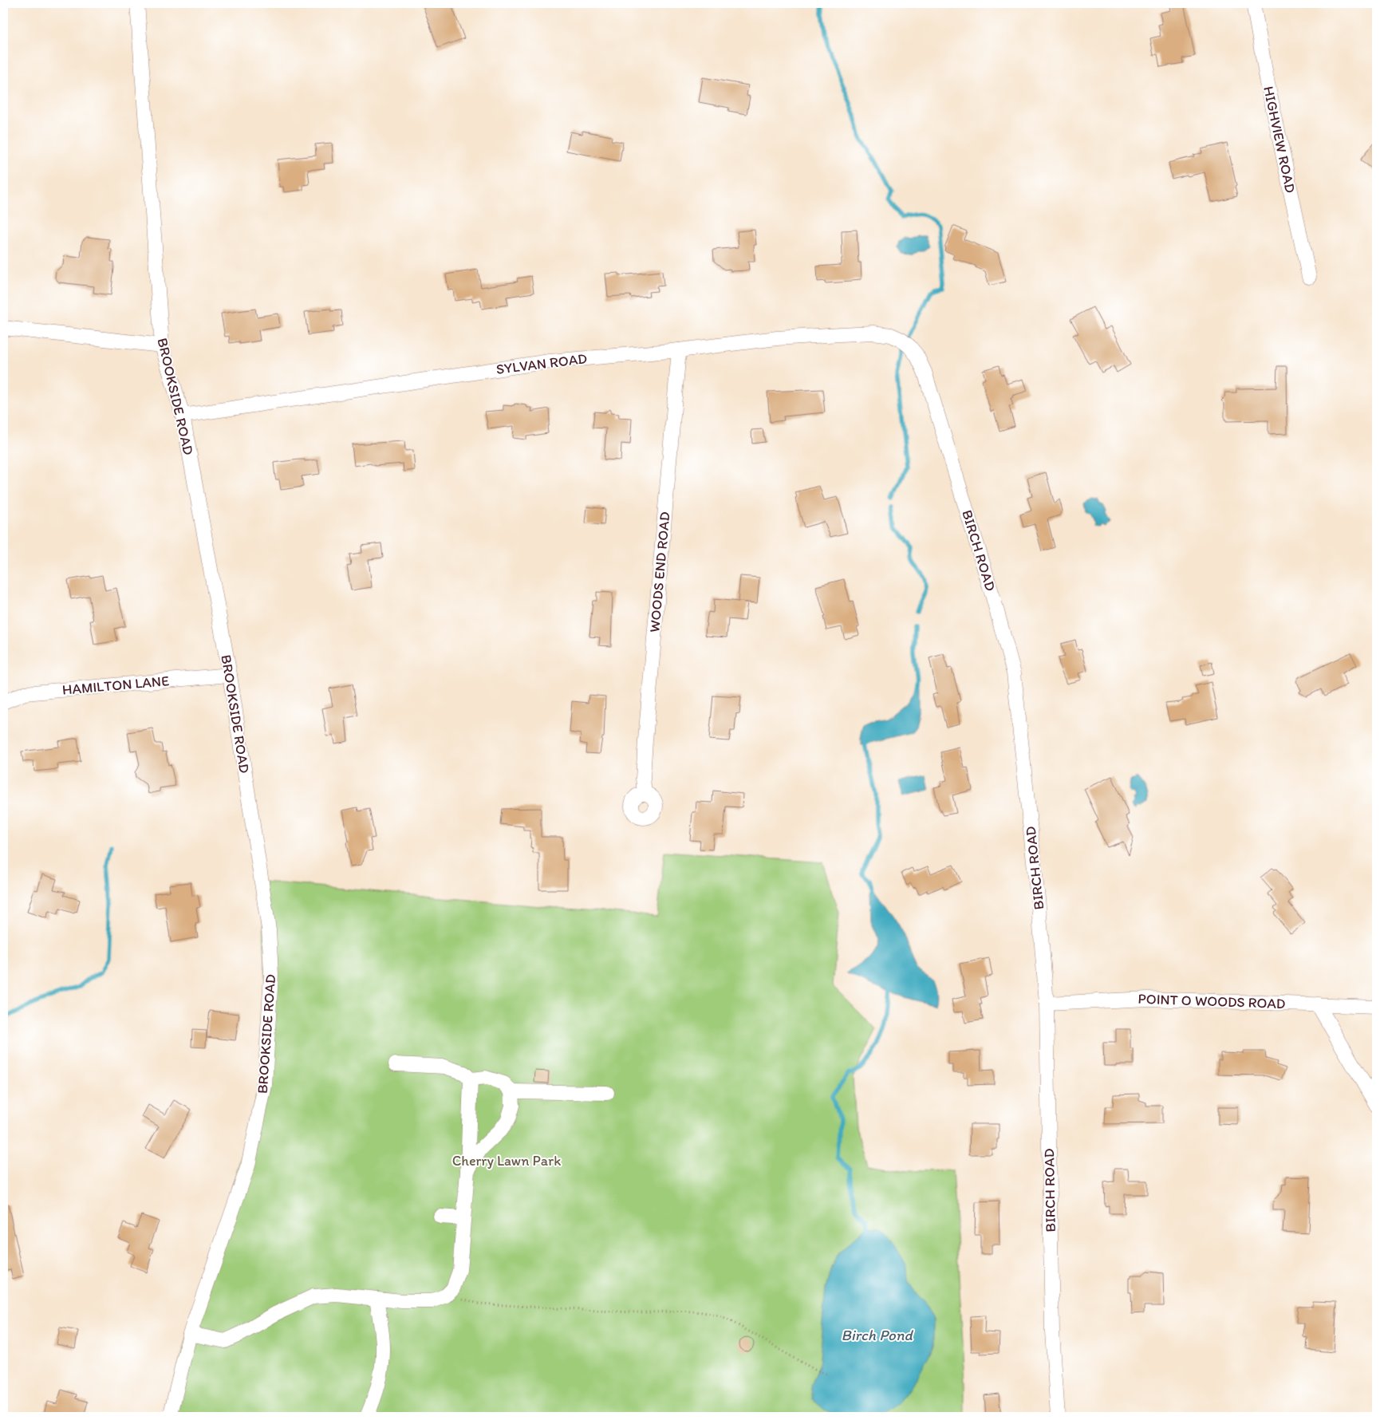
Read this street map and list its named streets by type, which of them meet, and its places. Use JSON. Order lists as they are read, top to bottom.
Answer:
{
  "streets": {
    "street": [
      "HIGHVIEW ROAD",
      "SYLVAN ROAD",
      "BROOKSIDE ROAD",
      "BIRCH ROAD",
      "WOODS END ROAD",
      "HAMILTON LANE",
      "POINT O WOODS ROAD"
    ]
  },
  "crossings": [
    ["SYLVAN ROAD", "BROOKSIDE ROAD"],
    ["SYLVAN ROAD", "BIRCH ROAD"],
    ["SYLVAN ROAD", "WOODS END ROAD"],
    ["BROOKSIDE ROAD", "HAMILTON LANE"],
    ["BIRCH ROAD", "POINT O WOODS ROAD"]
  ],
  "water": ["Birch Pond"],
  "parks": ["Cherry Lawn Park"]
}
